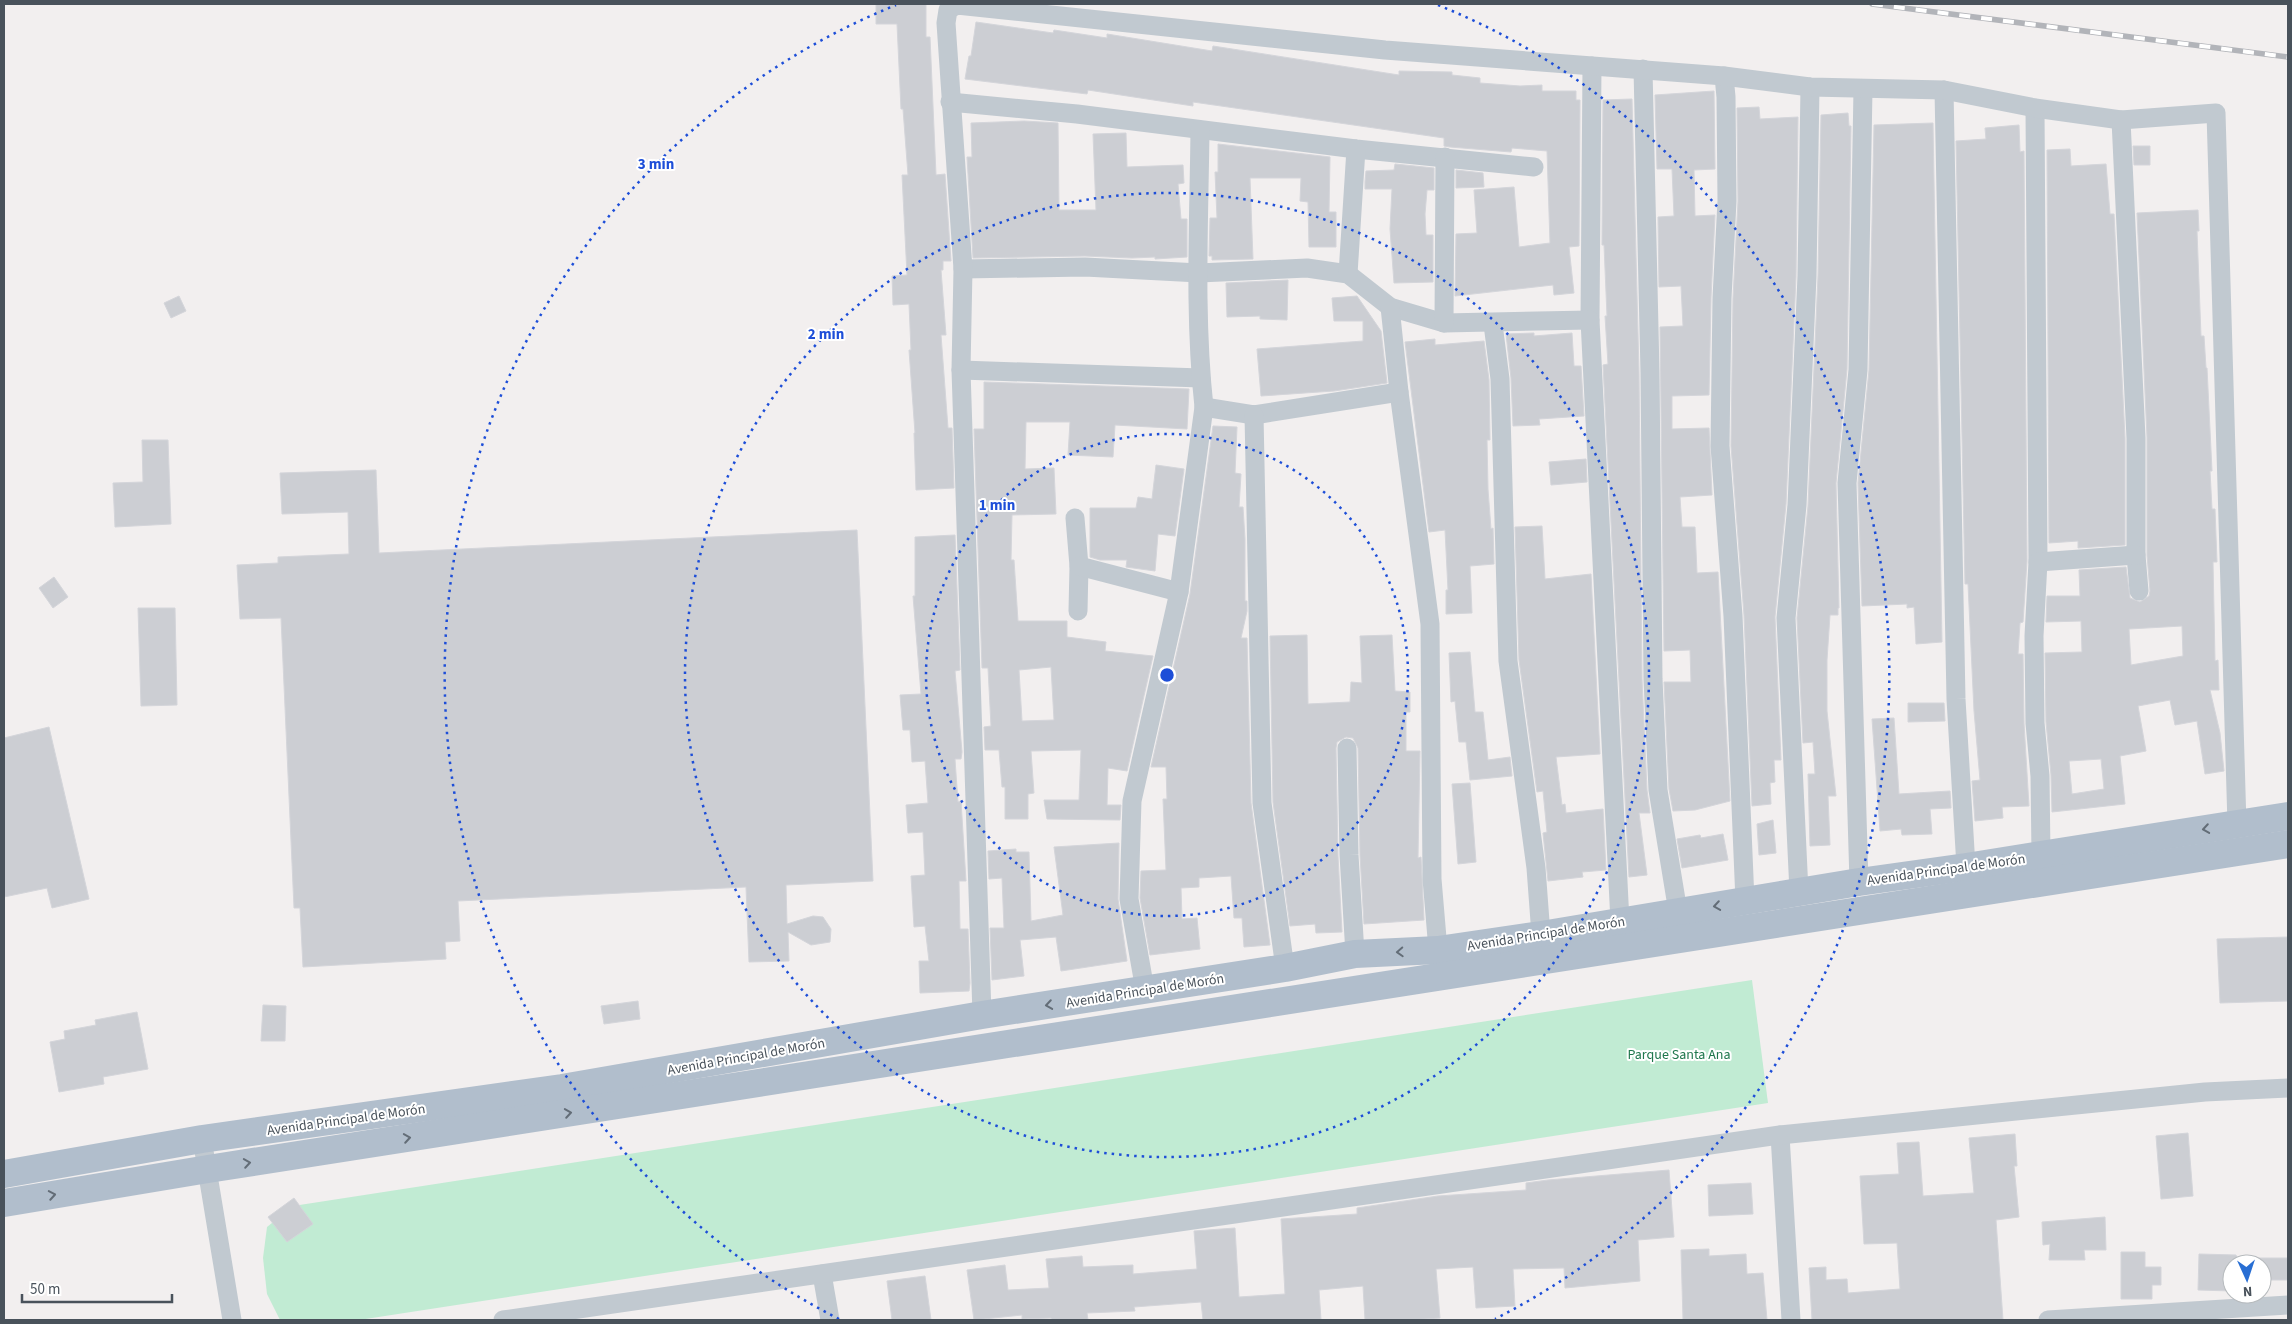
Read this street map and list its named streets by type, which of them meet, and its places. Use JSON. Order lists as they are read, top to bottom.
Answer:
{
  "streets": {
    "main road": ["Avenida Principal de Morón"]
  },
  "parks": ["Parque Santa Ana"],
  "scale_bar": "50 m",
  "north": "bottom",
  "rings": ["3 min", "2 min", "1 min"]
}
